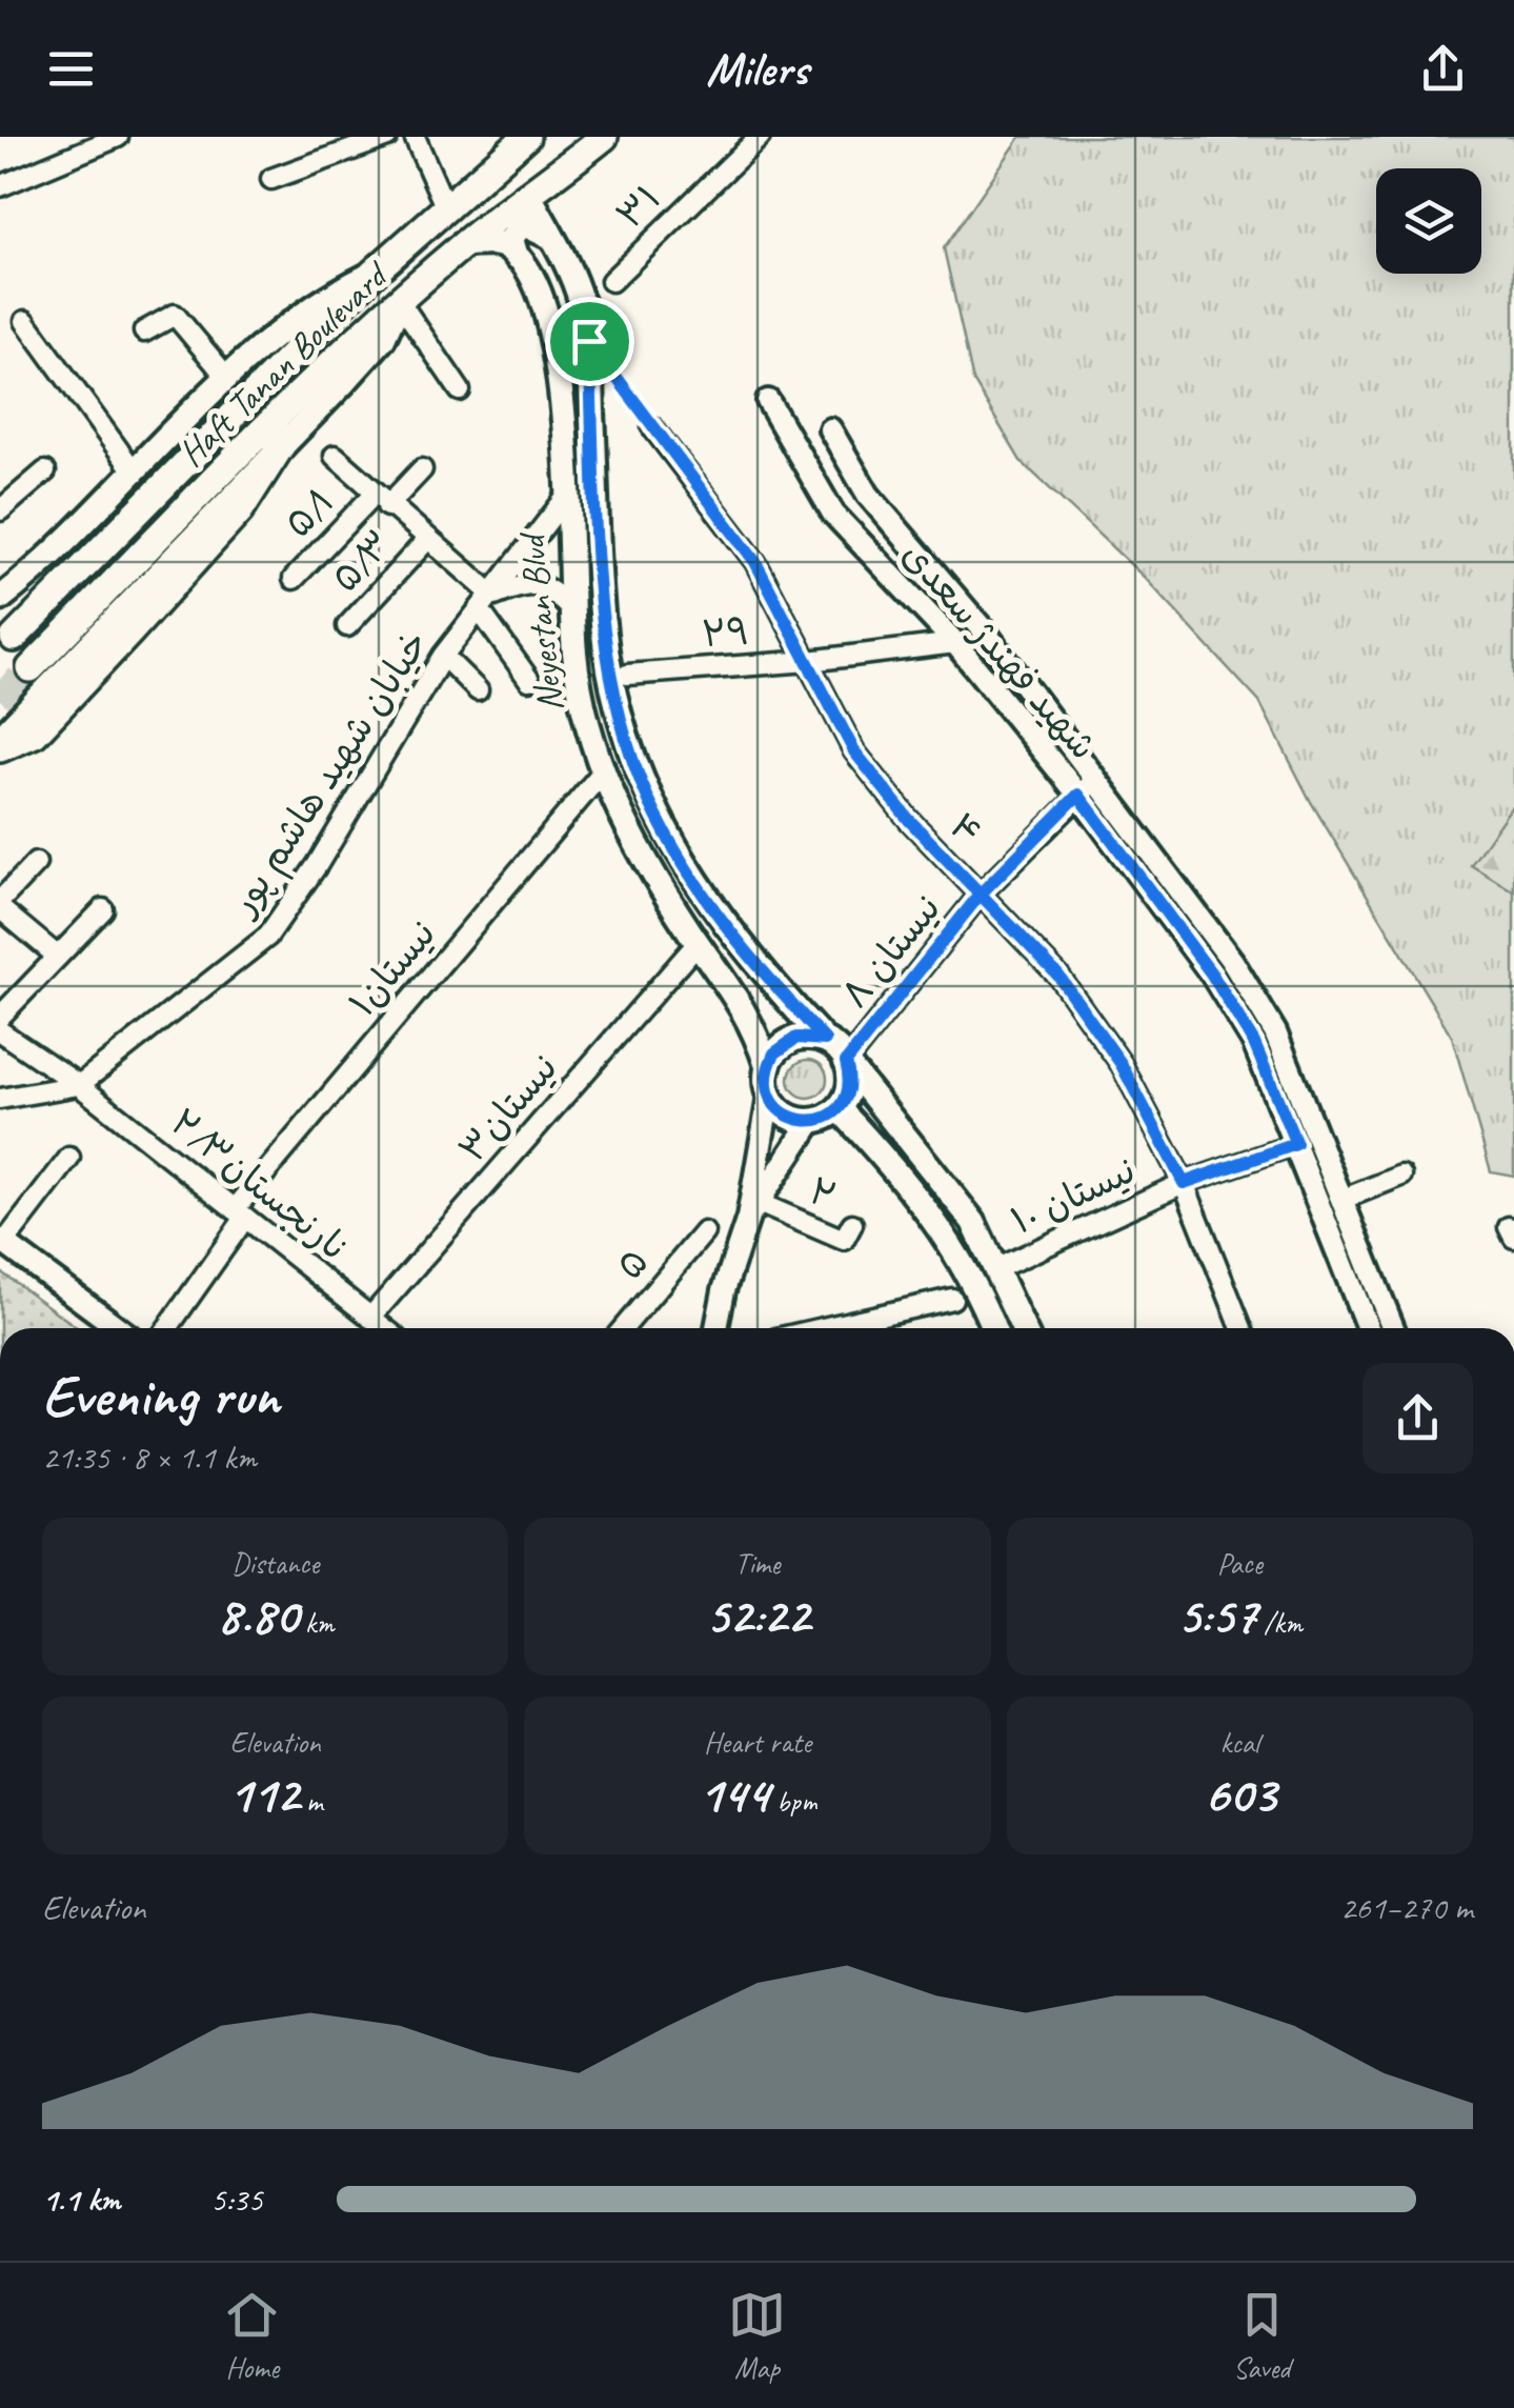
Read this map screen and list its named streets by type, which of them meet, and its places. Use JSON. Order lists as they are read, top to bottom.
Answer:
{
  "streets": {
    "main road": ["Haft Tanan Boulevard", "Neyestan Blvd"],
    "street": [
      "۳۱",
      "۵/۱",
      "۵/۳",
      "۲۹",
      "شهید فهندژ سعدی",
      "خیابان شهید هاشم پور",
      "۴",
      "نیستان ۸",
      "۱نیستان",
      "۳نیستان",
      "۲/۳نارنجستان",
      "۲",
      "نیستان ۱۰",
      "۵"
    ]
  },
  "crossings": [
    ["Haft Tanan Boulevard", "Neyestan Blvd"],
    ["Neyestan Blvd", "خیابان شهید هاشم پور"],
    ["Neyestan Blvd", "نیستان ۸"],
    ["Neyestan Blvd", "۱نیستان"],
    ["Neyestan Blvd", "۳نیستان"],
    ["۲۹", "شهید فهندژ سعدی"],
    ["۲۹", "۴"],
    ["شهید فهندژ سعدی", "نیستان ۸"],
    ["شهید فهندژ سعدی", "نیستان ۱۰"],
    ["خیابان شهید هاشم پور", "۲/۳نارنجستان"],
    ["۴", "نیستان ۸"],
    ["۴", "نیستان ۱۰"],
    ["۱نیستان", "۲/۳نارنجستان"]
  ],
  "page": {
    "header": "Milers",
    "heading": ["Evening run", "21:35 · 8 × 1.1 km"],
    "stats": [
      ["Distance", "8.80 km"],
      ["Time", "52:22"],
      ["Pace", "5:57 /km"],
      ["Elevation", "112 m"],
      ["Heart rate", "144 bpm"],
      ["kcal", "603"]
    ],
    "chart": ["Elevation", "261–270 m"],
    "list": [
      {
        "name": "1.1 km",
        "note": "5:35"
      }
    ],
    "tabs": ["Home", "Map", "Saved"]
  }
}
